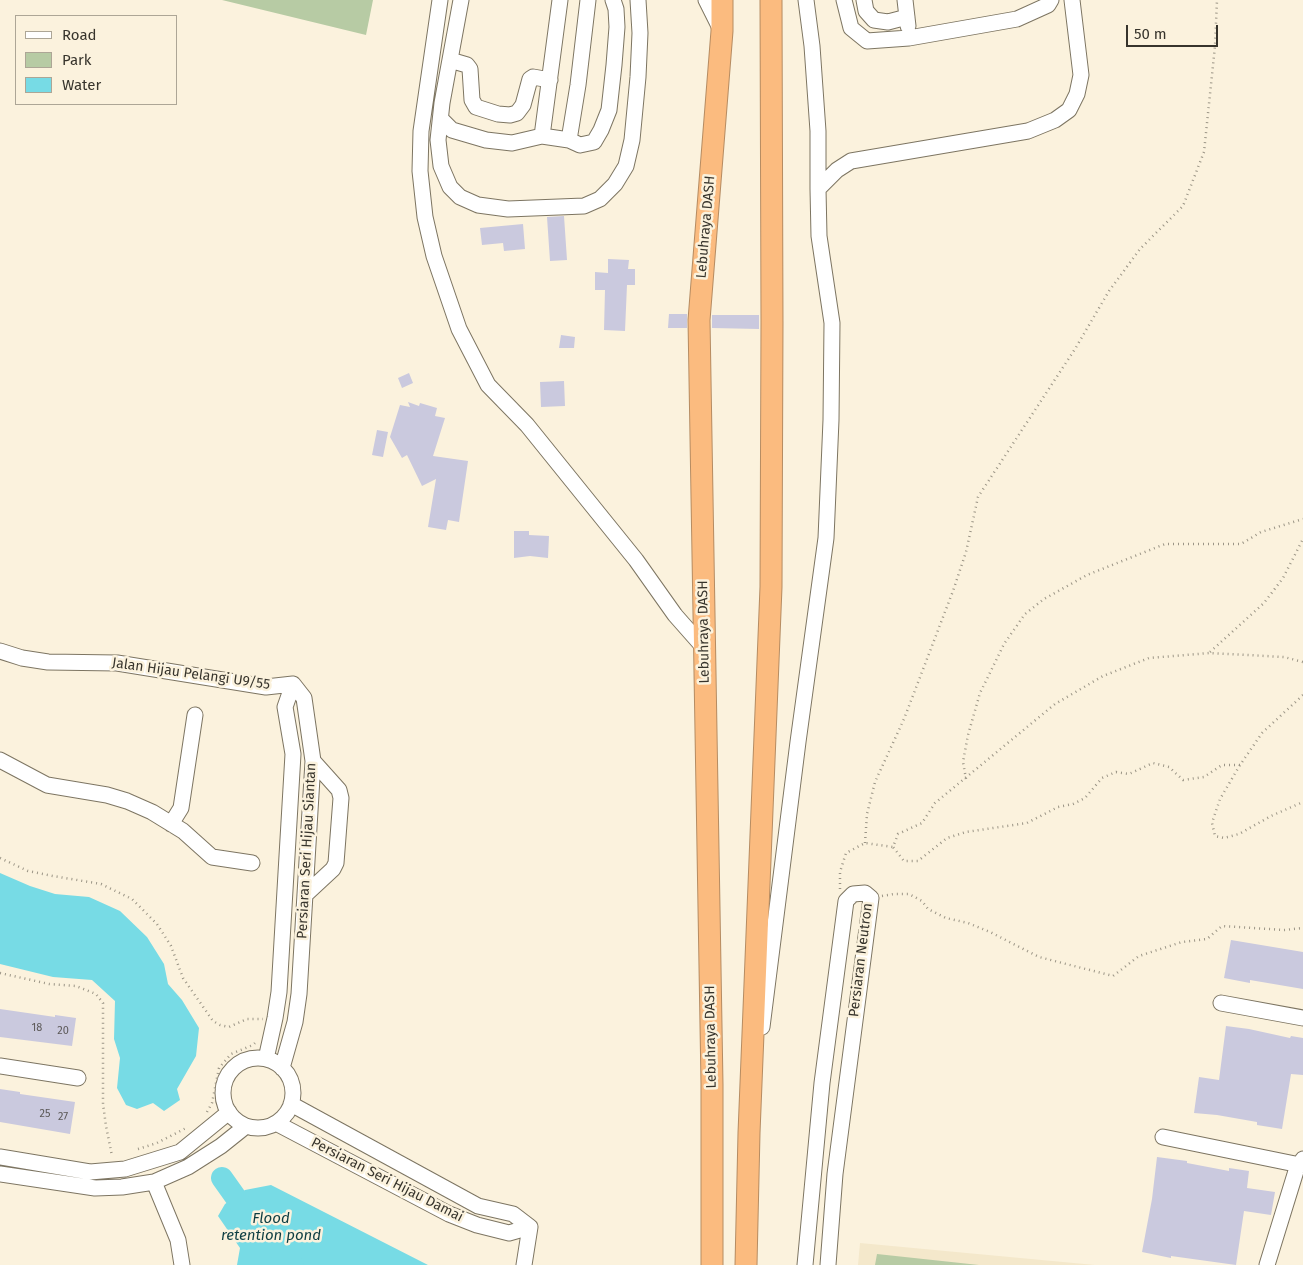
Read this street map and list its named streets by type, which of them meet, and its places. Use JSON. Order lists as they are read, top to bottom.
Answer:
{
  "streets": {
    "highway": ["Lebuhraya DASH"],
    "street": [
      "Jalan Hijau Pelangi U9/55",
      "Persiaran Seri Hijau Siantan",
      "Persiaran Neutron",
      "Persiaran Seri Hijau Damai"
    ]
  },
  "crossings": [
    ["Jalan Hijau Pelangi U9/55", "Persiaran Seri Hijau Siantan"],
    ["Persiaran Seri Hijau Siantan", "Persiaran Seri Hijau Damai"]
  ],
  "water": ["Flood retention pond"],
  "house_numbers": [
    "18",
    "20",
    "25",
    "27"
  ],
  "legend": ["Road", "Park", "Water"],
  "scale_bar": "50 m"
}
